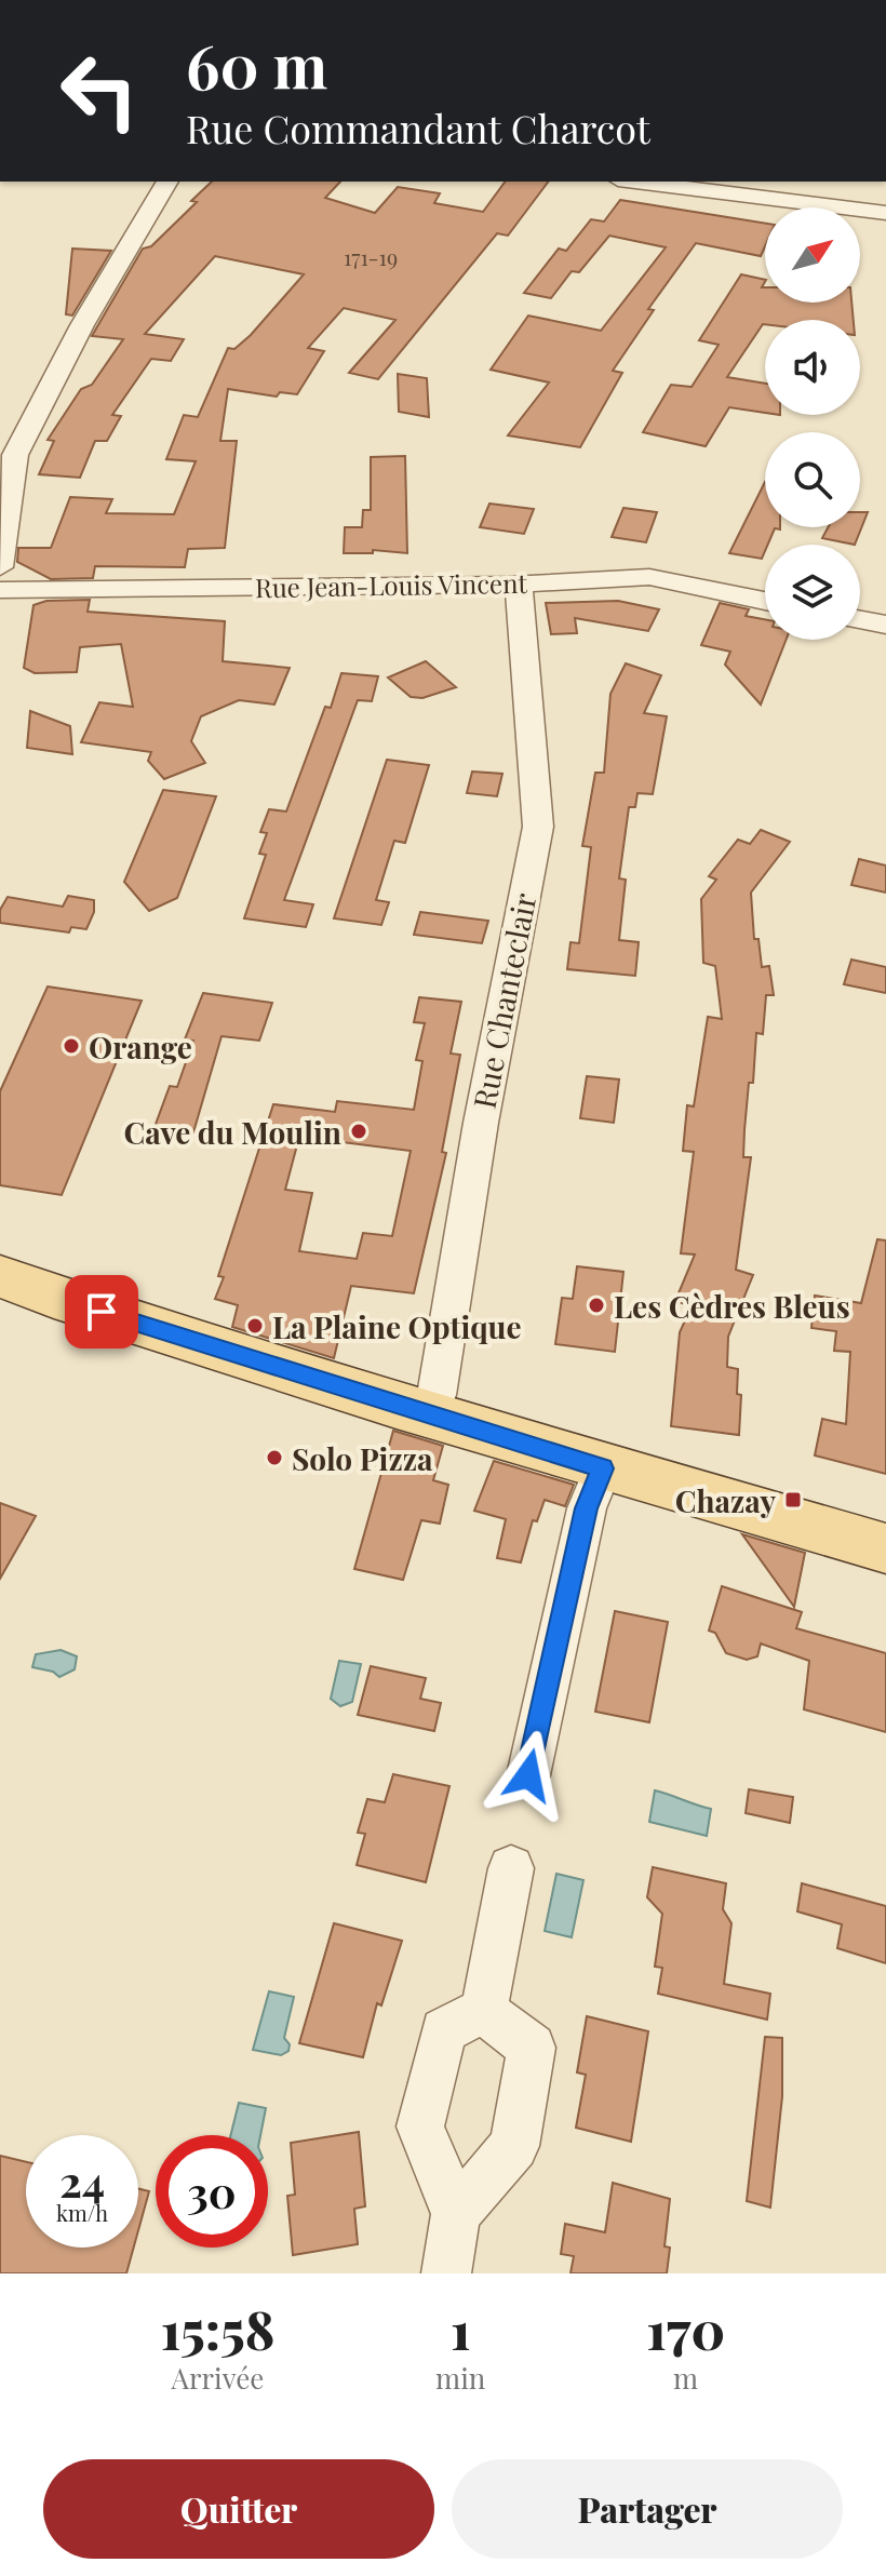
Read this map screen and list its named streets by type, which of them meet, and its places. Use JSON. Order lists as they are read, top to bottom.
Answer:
{
  "streets": {
    "street": ["Rue Jean-Louis Vincent", "Rue Chanteclair"]
  },
  "crossings": [
    ["Rue Jean-Louis Vincent", "Rue Chanteclair"]
  ],
  "places": {
    "other": [
      "Orange",
      "Cave du Moulin",
      "Les Cèdres Bleus",
      "La Plaine Optique",
      "Solo Pizza"
    ],
    "transit": ["Chazay"]
  },
  "house_numbers": ["171-19"],
  "north": "top right",
  "page": {
    "turn": ["60 m", "Rue Commandant Charcot"],
    "speed": "24 km/h",
    "limit": "30",
    "eta": [
      "15:58",
      "Arrivée",
      "1",
      "min",
      "170",
      "m"
    ],
    "buttons": ["Quitter", "Partager"]
  }
}
